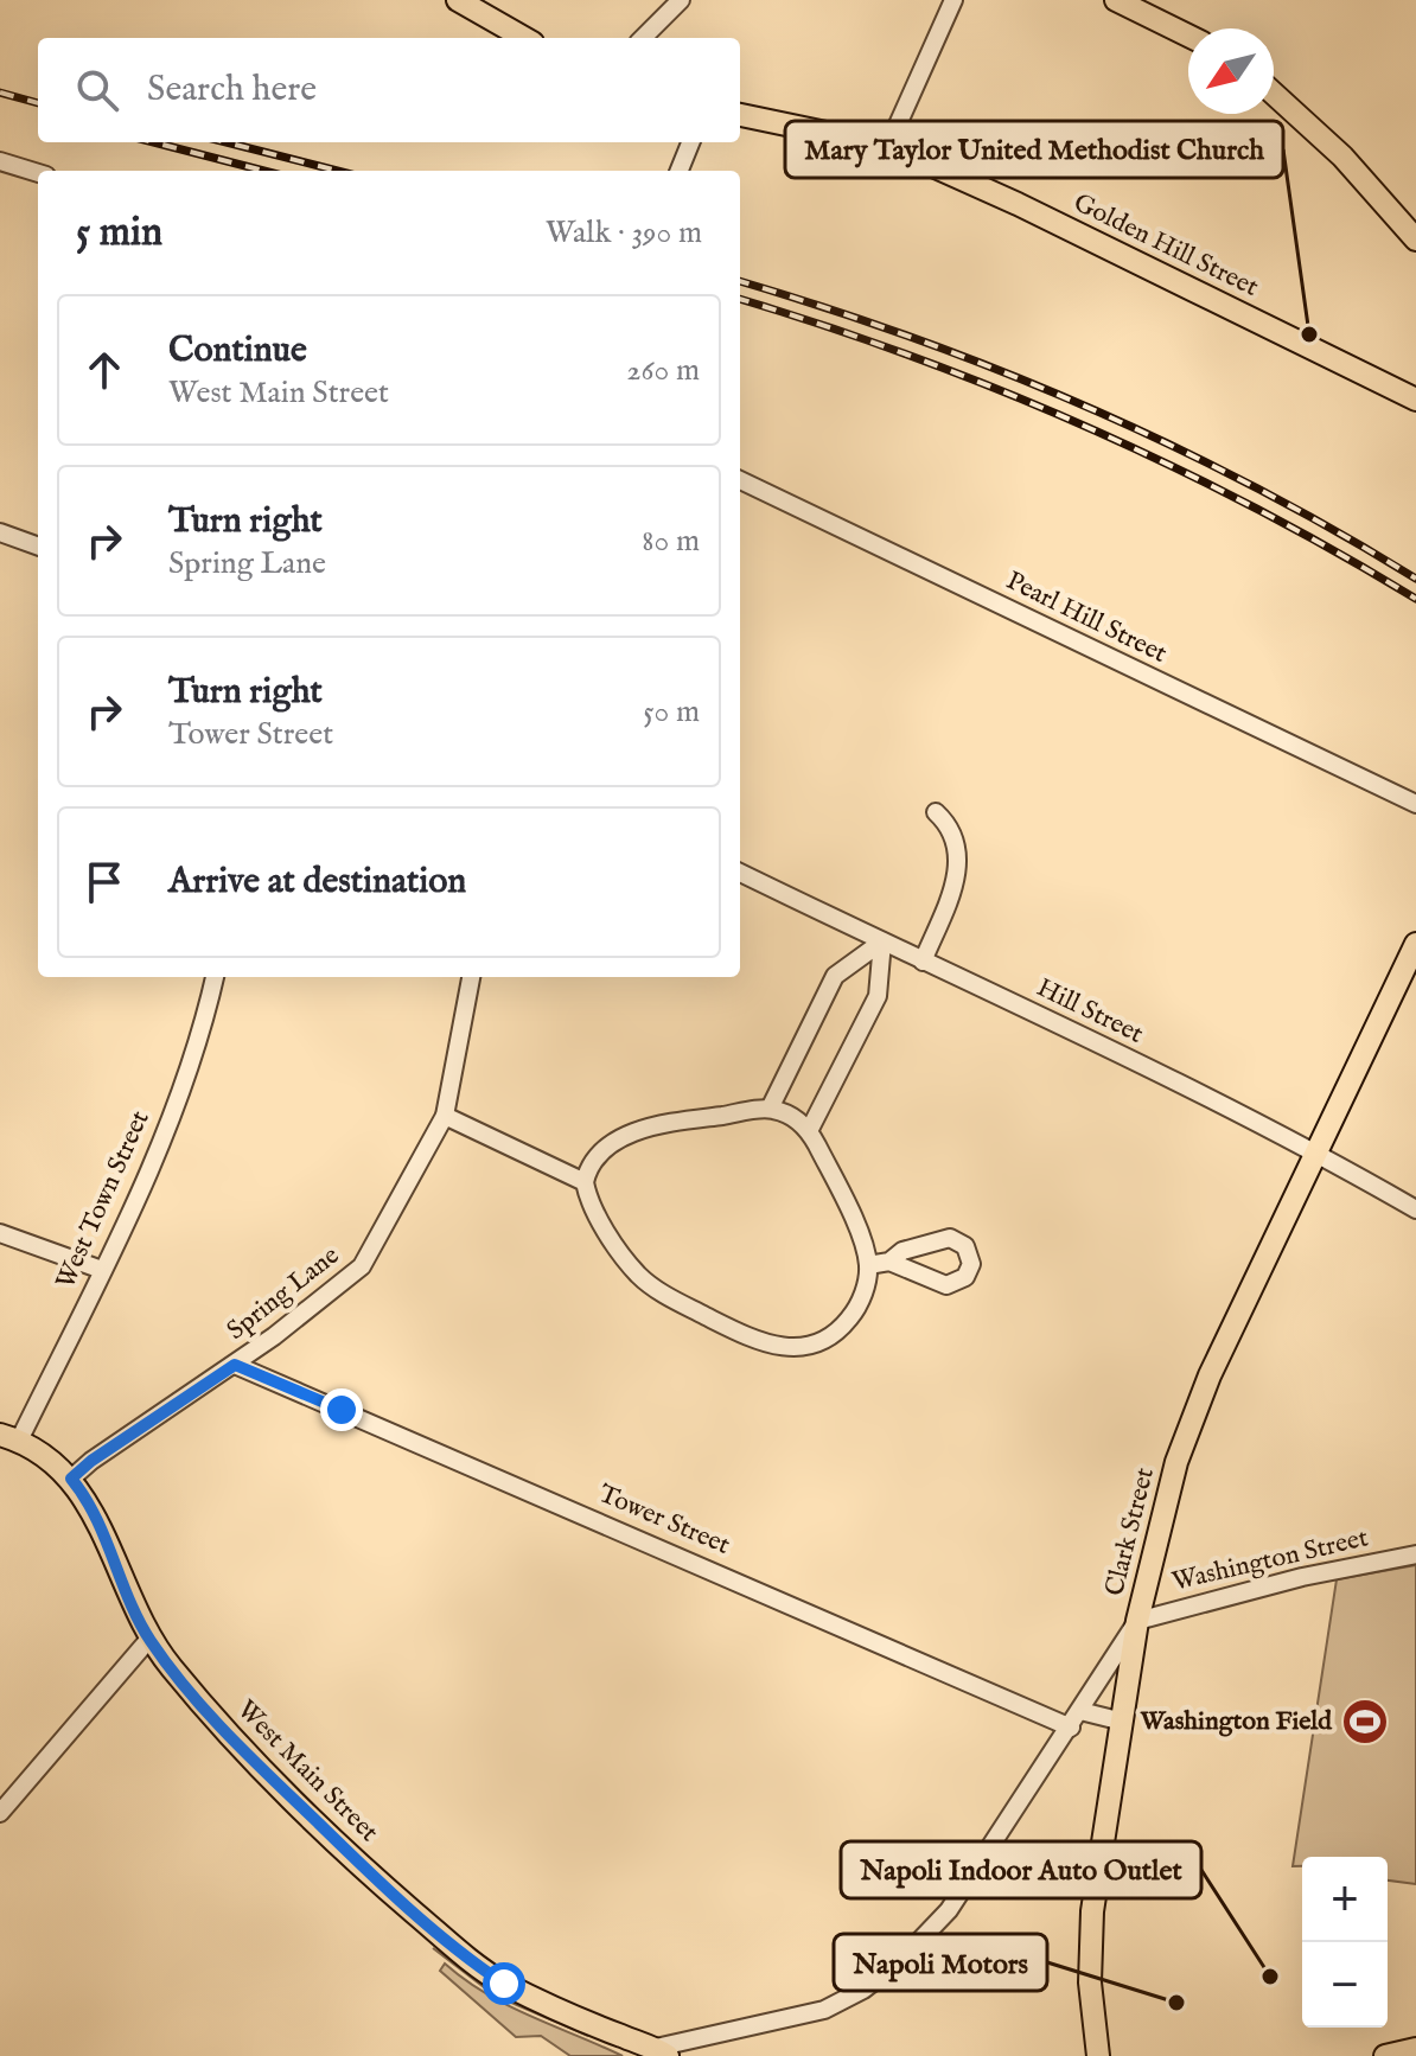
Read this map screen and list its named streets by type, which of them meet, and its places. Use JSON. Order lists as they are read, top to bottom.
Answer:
{
  "streets": {
    "main road": ["Golden Hill Street", "Clark Street", "West Main Street"],
    "street": [
      "Pearl Hill Street",
      "Hill Street",
      "West Town Street",
      "Spring Lane",
      "Tower Street",
      "Washington Street"
    ]
  },
  "crossings": [
    ["Hill Street", "Clark Street"],
    ["West Town Street", "West Main Street"],
    ["Spring Lane", "Tower Street"],
    ["Spring Lane", "West Main Street"],
    ["Tower Street", "Clark Street"],
    ["Clark Street", "Washington Street"],
    ["Clark Street", "West Main Street"]
  ],
  "places": {
    "other": ["Mary Taylor United Methodist Church", "Napoli Indoor Auto Outlet", "Napoli Motors"],
    "sports": ["Washington Field"]
  },
  "north": "bottom left",
  "page": {
    "search": "Search here",
    "heading": ["5 min", "Walk · 390 m"],
    "list": [
      ["Continue", "West Main Street", "260 m"],
      ["Turn right", "Spring Lane", "80 m"],
      ["Turn right", "Tower Street", "50 m"],
      "Arrive at destination"
    ],
    "map_buttons": ["+", "−"]
  }
}
